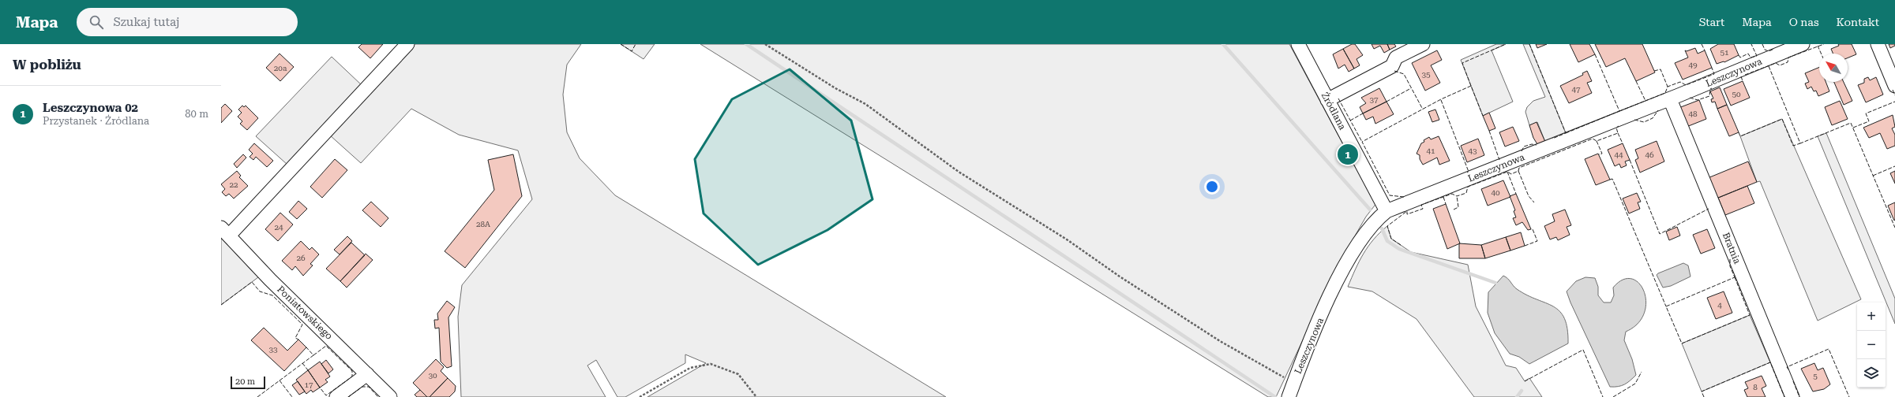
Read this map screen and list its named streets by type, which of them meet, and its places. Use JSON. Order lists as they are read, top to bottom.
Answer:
{
  "streets": {
    "street": [
      "Leszczynowa",
      "Źródlana",
      "Bratnia",
      "Poniatowskiego"
    ]
  },
  "crossings": [
    ["Leszczynowa", "Źródlana"],
    ["Leszczynowa", "Bratnia"]
  ],
  "house_numbers": [
    "51",
    "49",
    "20a",
    "35",
    "47",
    "50",
    "37",
    "48",
    "41",
    "43",
    "44",
    "46",
    "22",
    "40",
    "28A",
    "24",
    "26",
    "4",
    "33",
    "30",
    "5",
    "17",
    "8"
  ],
  "scale_bar": "20 m",
  "north": "top left",
  "page": {
    "header": "Mapa",
    "search": "Szukaj tutaj",
    "nav": [
      "Start",
      "Mapa",
      "O nas",
      "Kontakt"
    ],
    "heading": "W pobliżu",
    "list": [
      {
        "mark": "1",
        "name": "Leszczynowa 02",
        "note": "Przystanek · Źródlana",
        "value": "80 m"
      }
    ],
    "pins": "1",
    "map_buttons": ["+", "−"],
    "scale": "20 m"
  }
}
